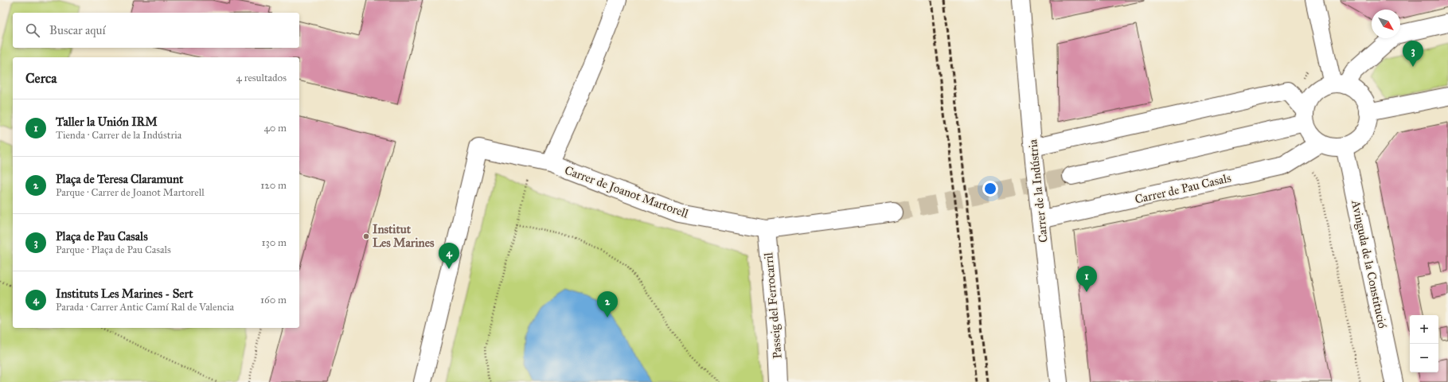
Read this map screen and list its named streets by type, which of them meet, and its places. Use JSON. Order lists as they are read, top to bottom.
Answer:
{
  "streets": {
    "street": [
      "Carrer de Pau Casals",
      "Carrer de la Indústria",
      "Carrer de Joanot Martorell",
      "Avinguda de la Constitució",
      "Passeig del Ferrocarril"
    ]
  },
  "crossings": [
    ["Carrer de Pau Casals", "Carrer de la Indústria"],
    ["Carrer de Pau Casals", "Avinguda de la Constitució"],
    ["Carrer de Joanot Martorell", "Passeig del Ferrocarril"]
  ],
  "places": ["Institut Les Marines"],
  "north": "bottom right",
  "page": {
    "search": "Buscar aquí",
    "pins": [
      "3",
      "4",
      "1",
      "2"
    ],
    "heading": ["Cerca", "4 resultados"],
    "list": [
      {
        "mark": "1",
        "name": "Taller la Unión IRM",
        "note": "Tienda · Carrer de la Indústria",
        "value": "40 m"
      },
      {
        "mark": "2",
        "name": "Plaça de Teresa Claramunt",
        "note": "Parque · Carrer de Joanot Martorell",
        "value": "120 m"
      },
      {
        "mark": "3",
        "name": "Plaça de Pau Casals",
        "note": "Parque · Plaça de Pau Casals",
        "value": "130 m"
      },
      {
        "mark": "4",
        "name": "Instituts Les Marines - Sert",
        "note": "Parada · Carrer Antic Camí Ral de Valencia",
        "value": "160 m"
      }
    ],
    "map_buttons": ["+", "−"]
  }
}
